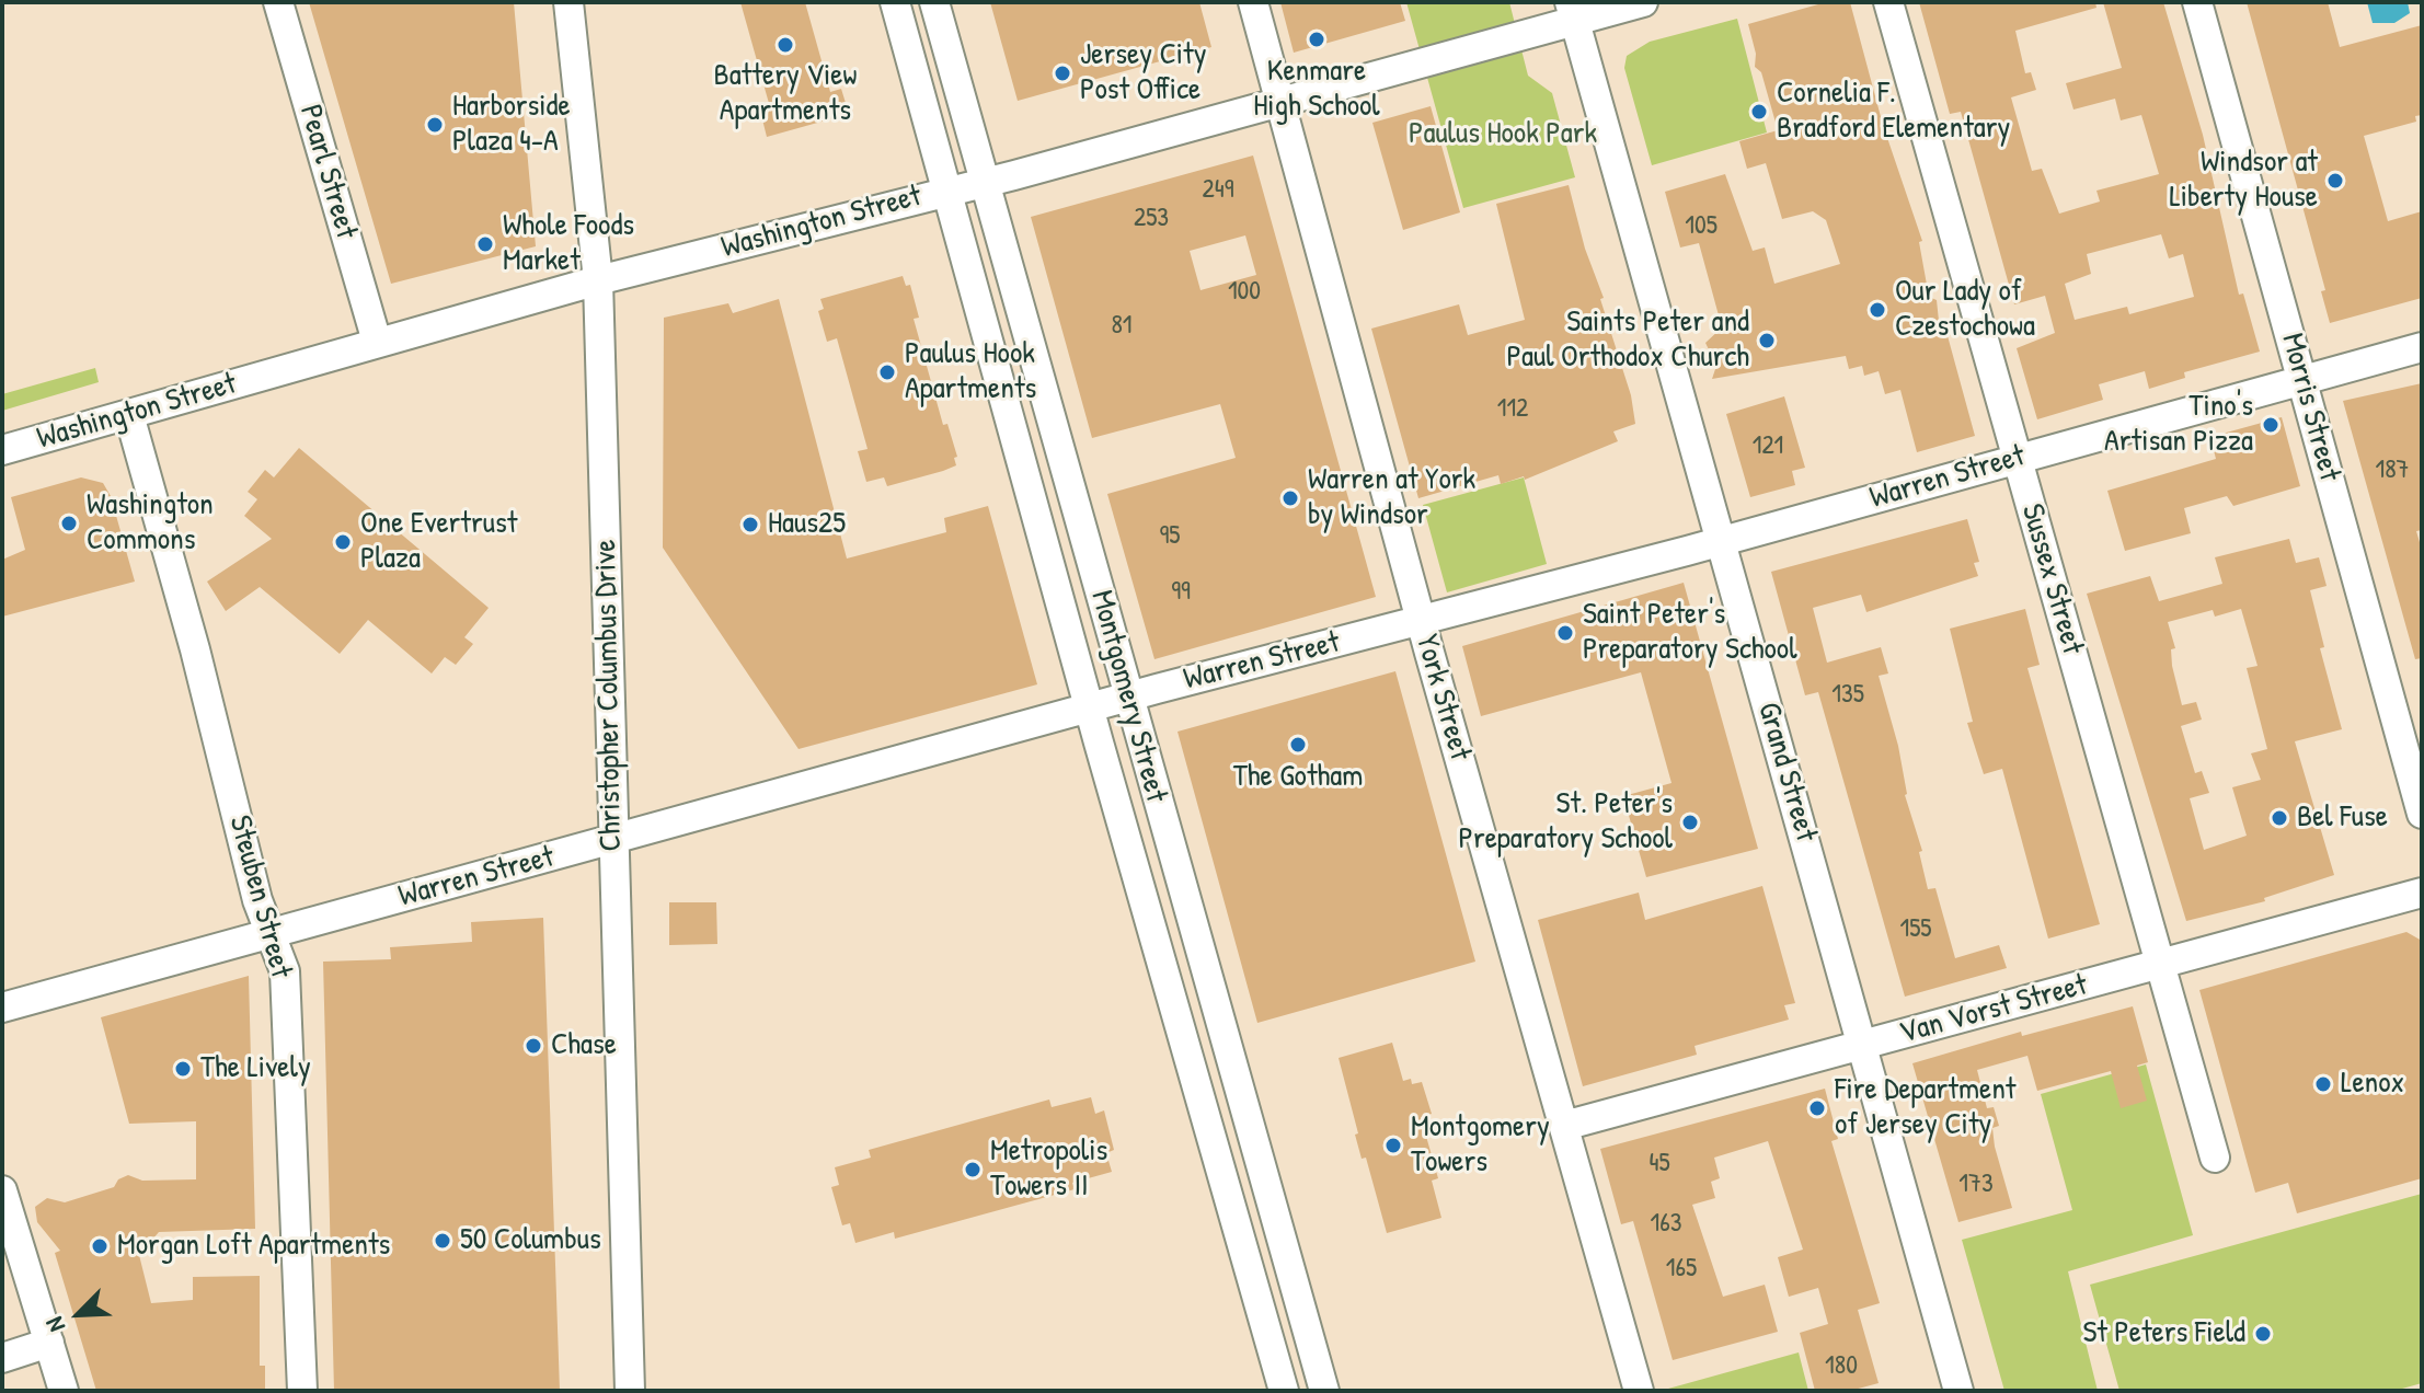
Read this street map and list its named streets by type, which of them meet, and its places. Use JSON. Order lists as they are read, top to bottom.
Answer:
{
  "streets": {
    "street": [
      "Pearl Street",
      "Washington Street",
      "Morris Street",
      "Warren Street",
      "Sussex Street",
      "Christopher Columbus Drive",
      "Montgomery Street",
      "York Street",
      "Grand Street",
      "Steuben Street",
      "Van Vorst Street"
    ]
  },
  "crossings": [
    ["Pearl Street", "Washington Street"],
    ["Washington Street", "Christopher Columbus Drive"],
    ["Washington Street", "Montgomery Street"],
    ["Washington Street", "York Street"],
    ["Washington Street", "Grand Street"],
    ["Washington Street", "Steuben Street"],
    ["Morris Street", "Warren Street"],
    ["Warren Street", "Sussex Street"],
    ["Warren Street", "Christopher Columbus Drive"],
    ["Warren Street", "Montgomery Street"],
    ["Warren Street", "York Street"],
    ["Warren Street", "Grand Street"],
    ["Warren Street", "Steuben Street"],
    ["Sussex Street", "Van Vorst Street"],
    ["York Street", "Van Vorst Street"],
    ["Grand Street", "Van Vorst Street"]
  ],
  "parks": ["Paulus Hook Park"],
  "places": [
    "Kenmare High School",
    "Battery View Apartments",
    "Jersey City Post Office",
    "Cornelia F. Bradford Elementary",
    "Harborside Plaza 4-A",
    "Windsor at Liberty House",
    "Whole Foods Market",
    "Our Lady of Czestochowa",
    "Saints Peter and Paul Orthodox Church",
    "Paulus Hook Apartments",
    "Tino's Artisan Pizza",
    "Warren at York by Windsor",
    "Washington Commons",
    "Haus25",
    "One Evertrust Plaza",
    "Saint Peter's Preparatory School",
    "The Gotham",
    "Bel Fuse",
    "St. Peter's Preparatory School",
    "Chase",
    "The Lively",
    "Lenox",
    "Fire Department of Jersey City",
    "Montgomery Towers",
    "Metropolis Towers II",
    "50 Columbus",
    "Morgan Loft Apartments",
    "St Peters Field"
  ],
  "house_numbers": [
    "249",
    "253",
    "105",
    "100",
    "81",
    "112",
    "121",
    "187",
    "95",
    "99",
    "135",
    "155",
    "45",
    "173",
    "163",
    "165",
    "180"
  ],
  "north": "bottom left"
}
